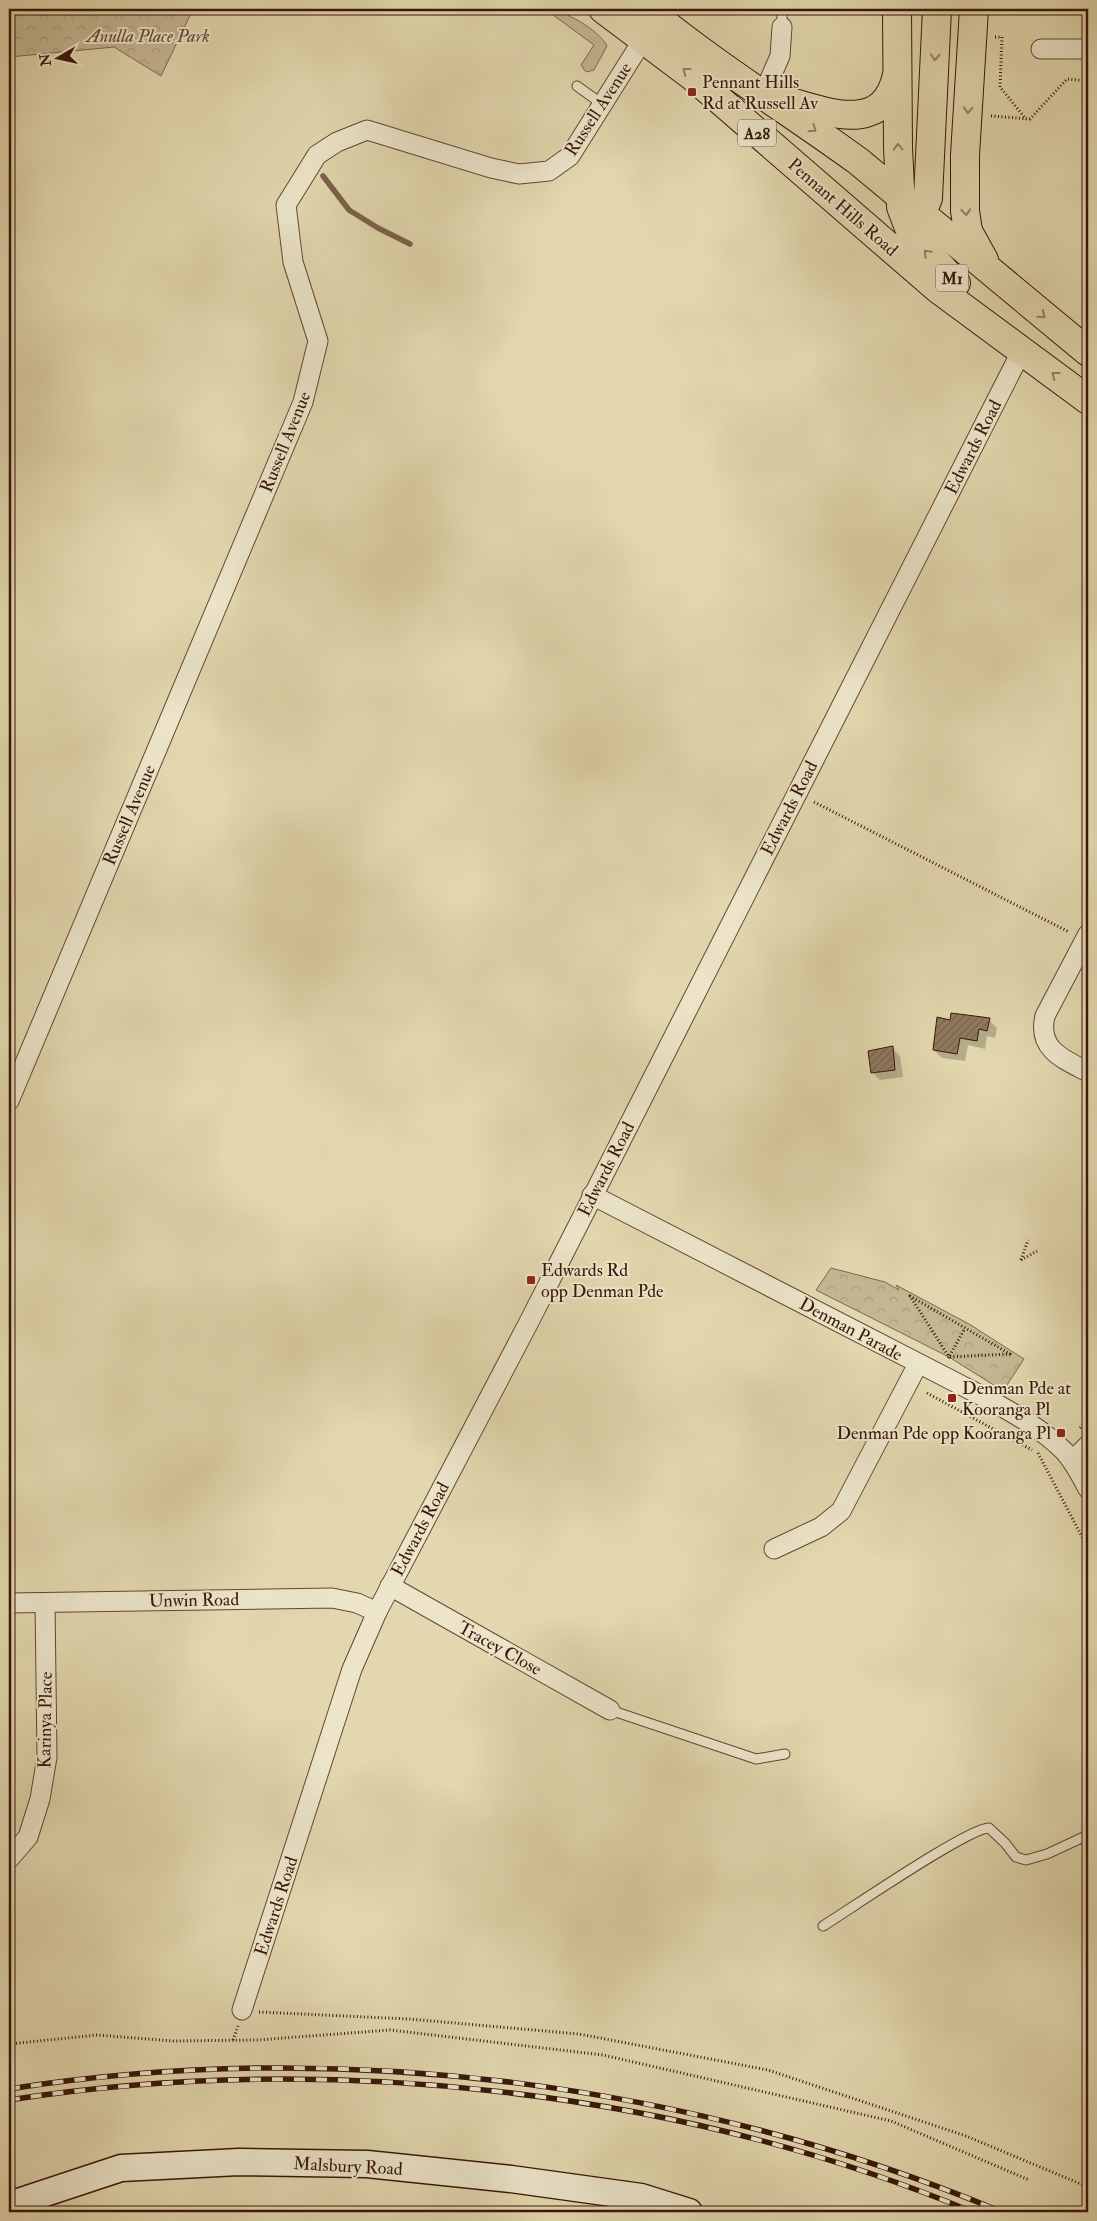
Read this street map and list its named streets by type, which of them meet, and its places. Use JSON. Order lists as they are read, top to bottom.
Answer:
{
  "streets": {
    "highway": ["A28", "Pennant Hills Road", "M1"],
    "street": [
      "Russell Avenue",
      "Edwards Road",
      "Denman Parade",
      "Unwin Road",
      "Tracey Close",
      "Karinya Place",
      "Malsbury Road"
    ]
  },
  "crossings": [
    ["Russell Avenue", "Pennant Hills Road"],
    ["A28", "M1"],
    ["Pennant Hills Road", "M1"],
    ["Pennant Hills Road", "Edwards Road"],
    ["M1", "Edwards Road"],
    ["Edwards Road", "Denman Parade"],
    ["Edwards Road", "Unwin Road"],
    ["Edwards Road", "Tracey Close"],
    ["Unwin Road", "Karinya Place"]
  ],
  "parks": ["Anulla Place Park"],
  "places": {
    "transit": [
      "Pennant Hills Rd at Russell Av",
      "Edwards Rd opp Denman Pde",
      "Denman Pde at Kooranga Pl",
      "Denman Pde opp Kooranga Pl"
    ]
  },
  "north": "left"
}
